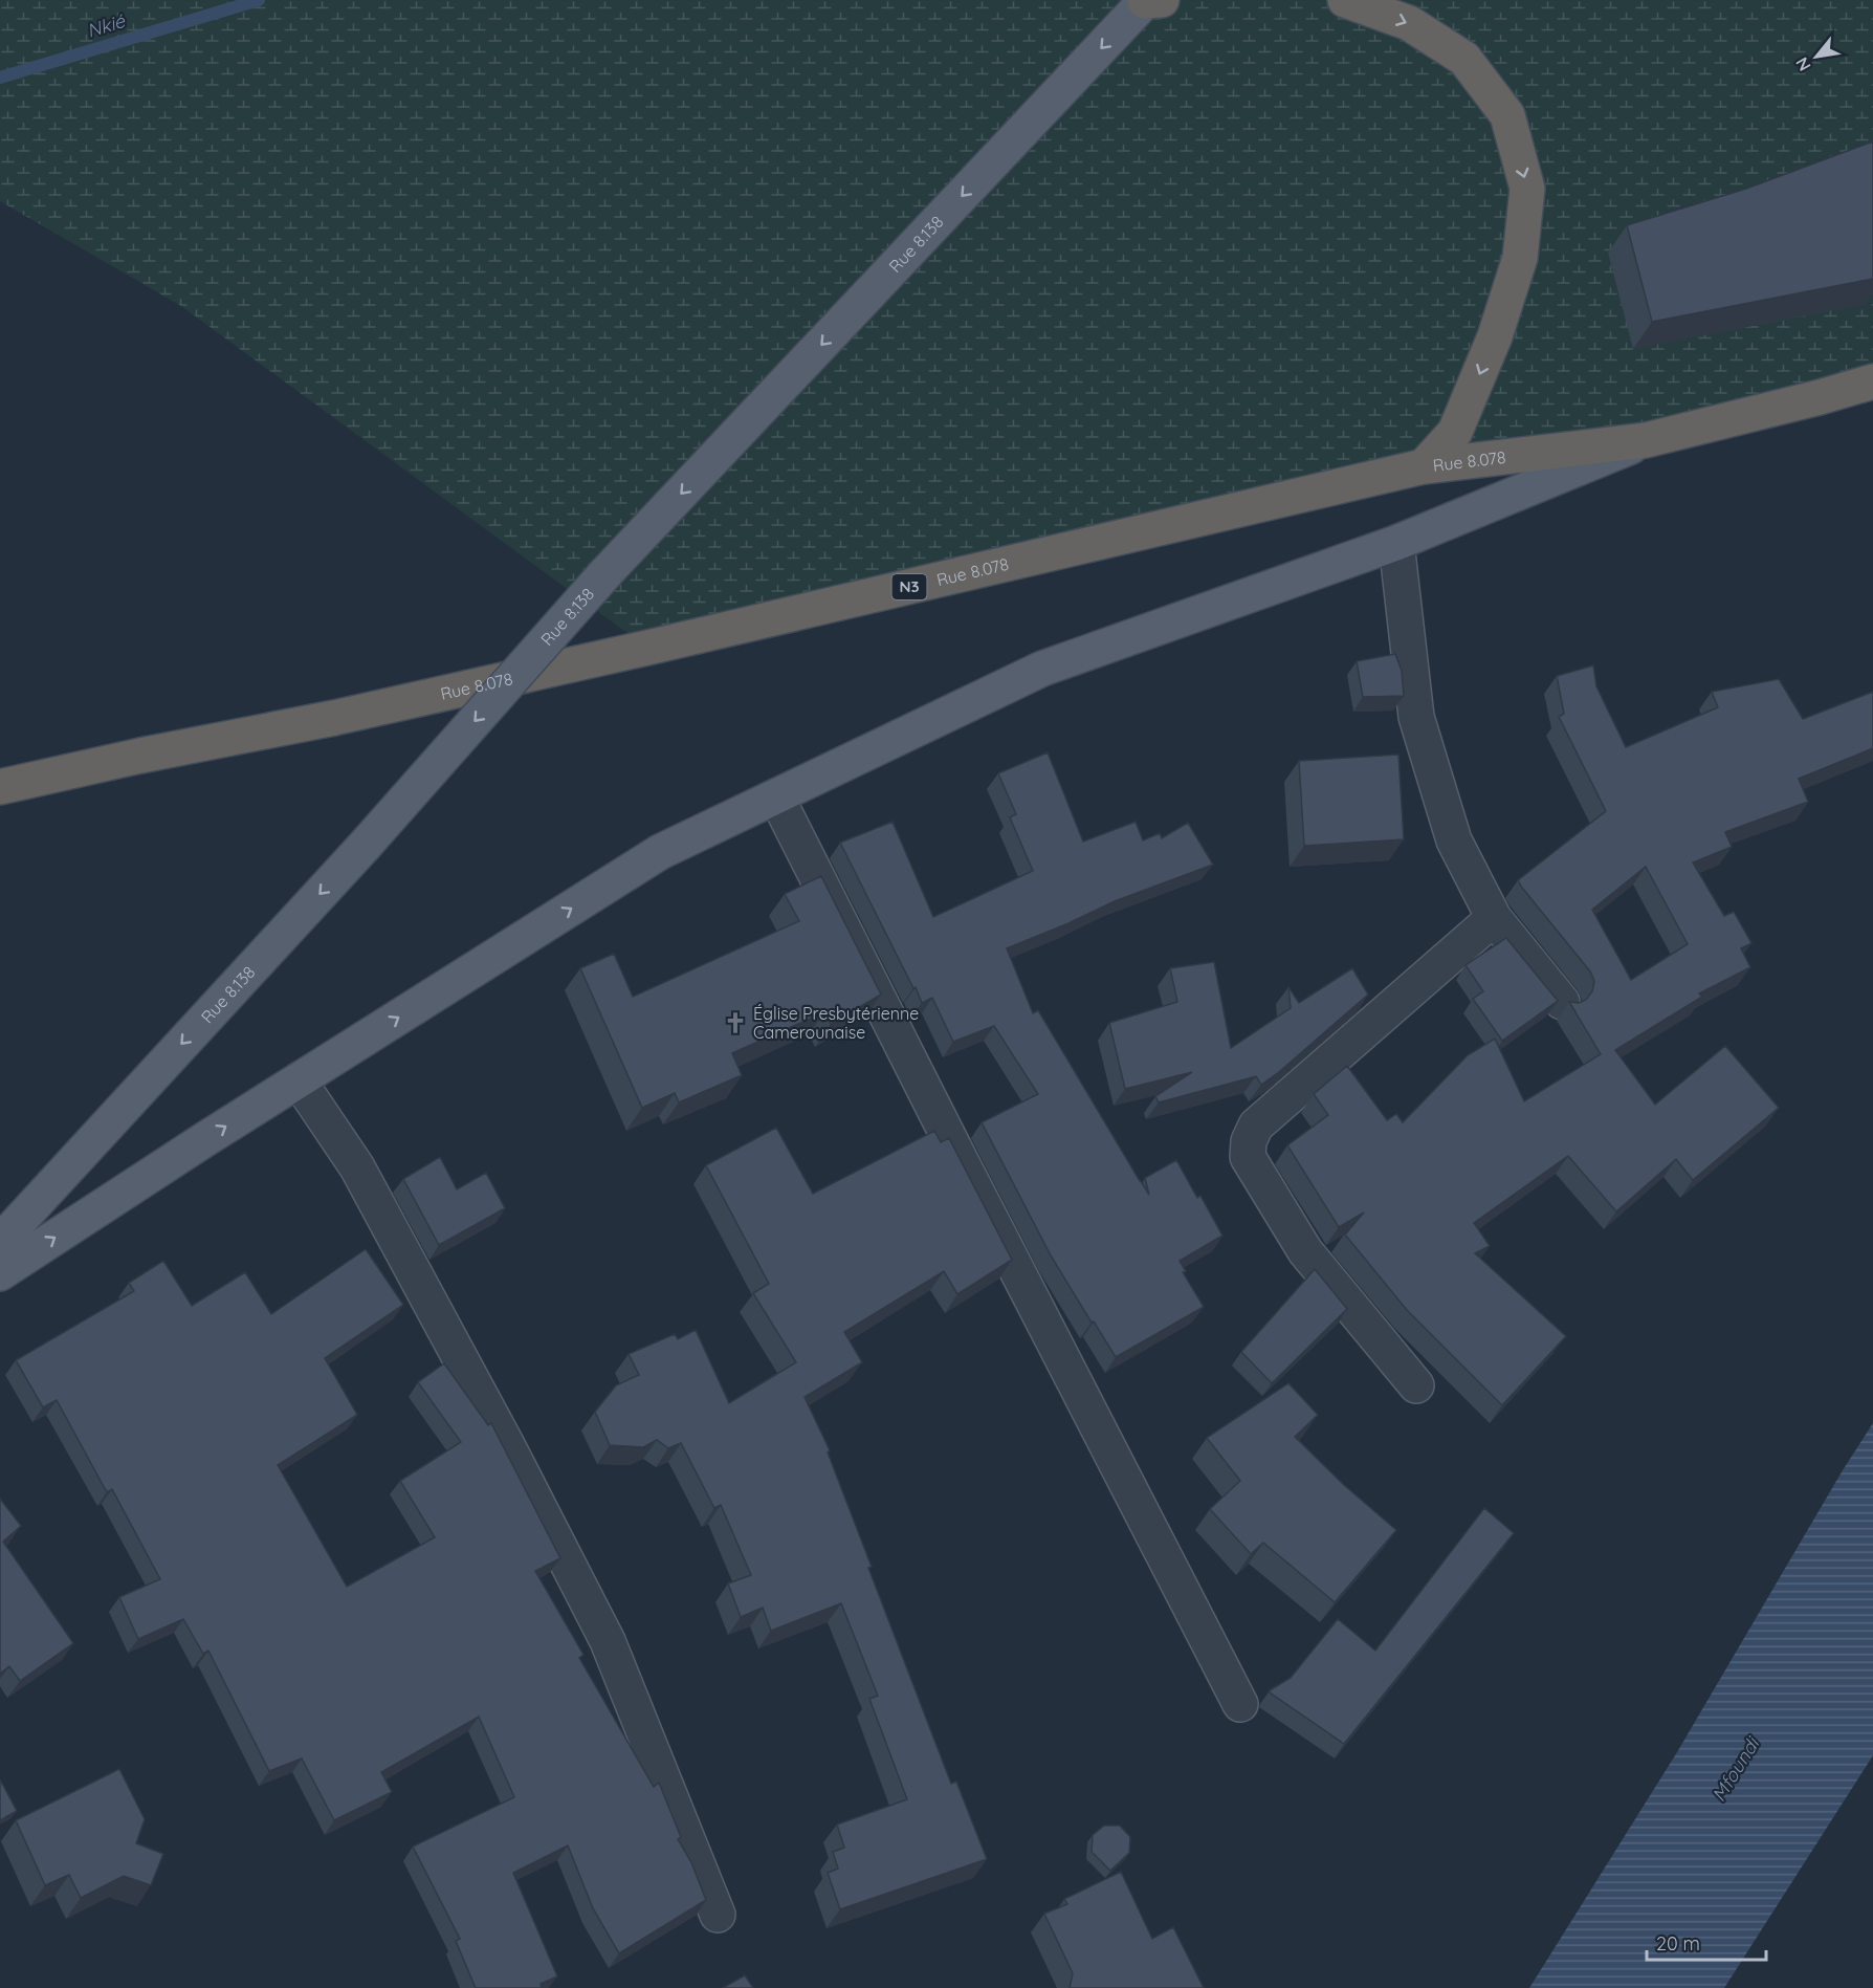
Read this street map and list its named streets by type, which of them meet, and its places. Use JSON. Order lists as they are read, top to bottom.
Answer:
{
  "streets": {
    "highway": ["Rue 8.078", "N3"],
    "main road": ["Rue 8.138"]
  },
  "water": ["Nkié", "Mfoundi"],
  "places": {
    "church": ["Église Presbytérienne Camerounaise"]
  },
  "scale_bar": "20 m",
  "north": "bottom left"
}
